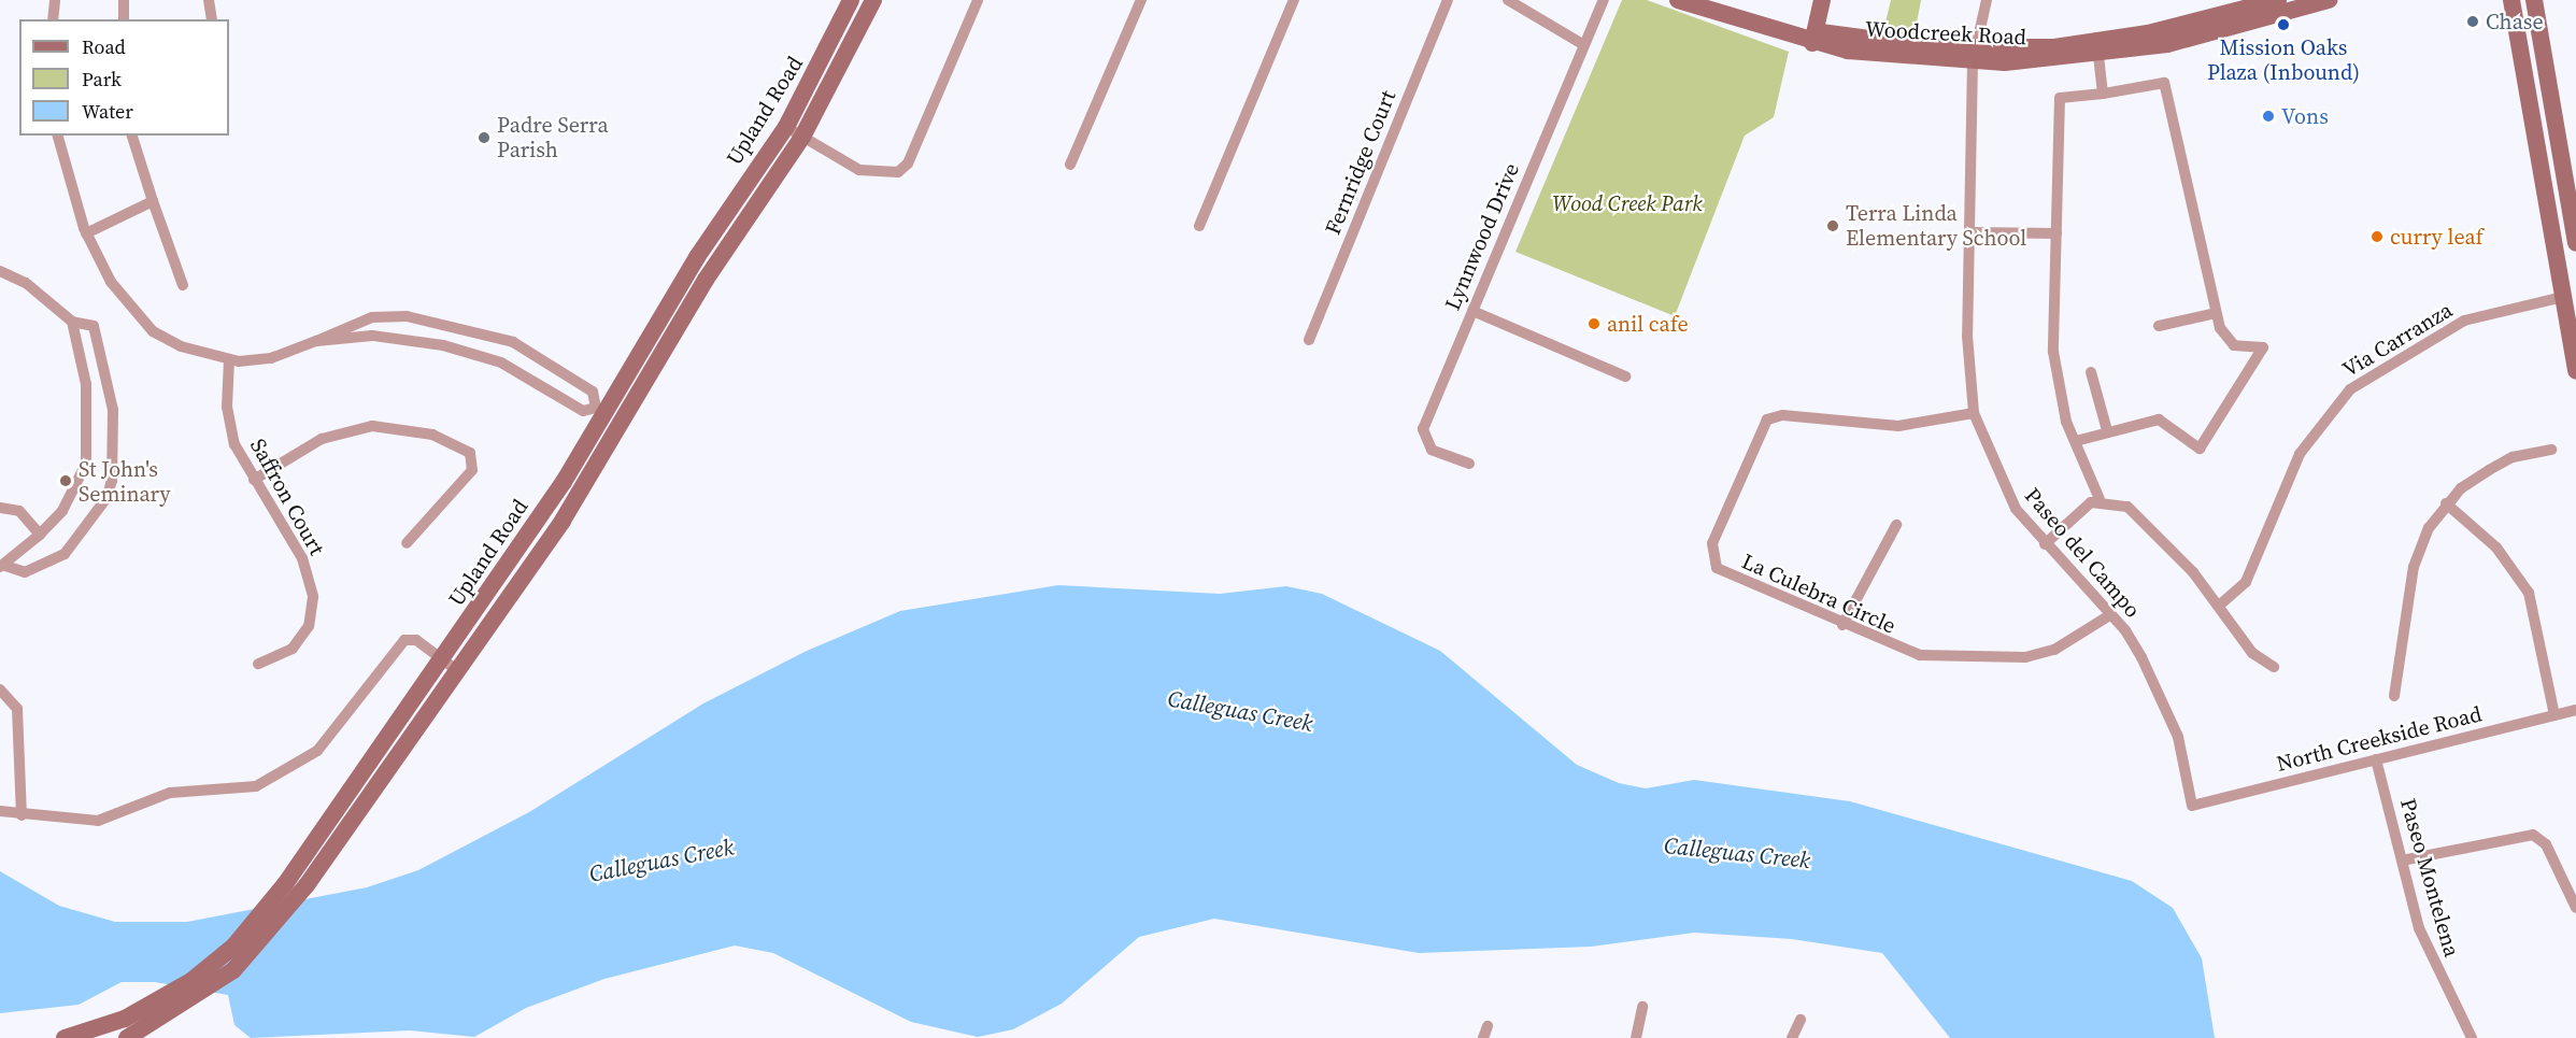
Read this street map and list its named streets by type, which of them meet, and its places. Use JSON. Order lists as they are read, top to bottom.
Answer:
{
  "streets": {
    "main road": ["Woodcreek Road", "Upland Road"],
    "street": [
      "Fernridge Court",
      "Lynnwood Drive",
      "Via Carranza",
      "Saffron Court",
      "Paseo del Campo",
      "La Culebra Circle",
      "North Creekside Road",
      "Paseo Montelena"
    ]
  },
  "crossings": [
    ["Woodcreek Road", "Paseo del Campo"],
    ["Paseo del Campo", "La Culebra Circle"],
    ["Paseo del Campo", "North Creekside Road"],
    ["North Creekside Road", "Paseo Montelena"]
  ],
  "water": ["Calleguas Creek"],
  "parks": ["Wood Creek Park"],
  "places": [
    "Chase",
    "Mission Oaks Plaza (Inbound)",
    "Vons",
    "Padre Serra Parish",
    "Terra Linda Elementary School",
    "curry leaf",
    "anil cafe",
    "St John's Seminary"
  ],
  "legend": ["Road", "Park", "Water"]
}
